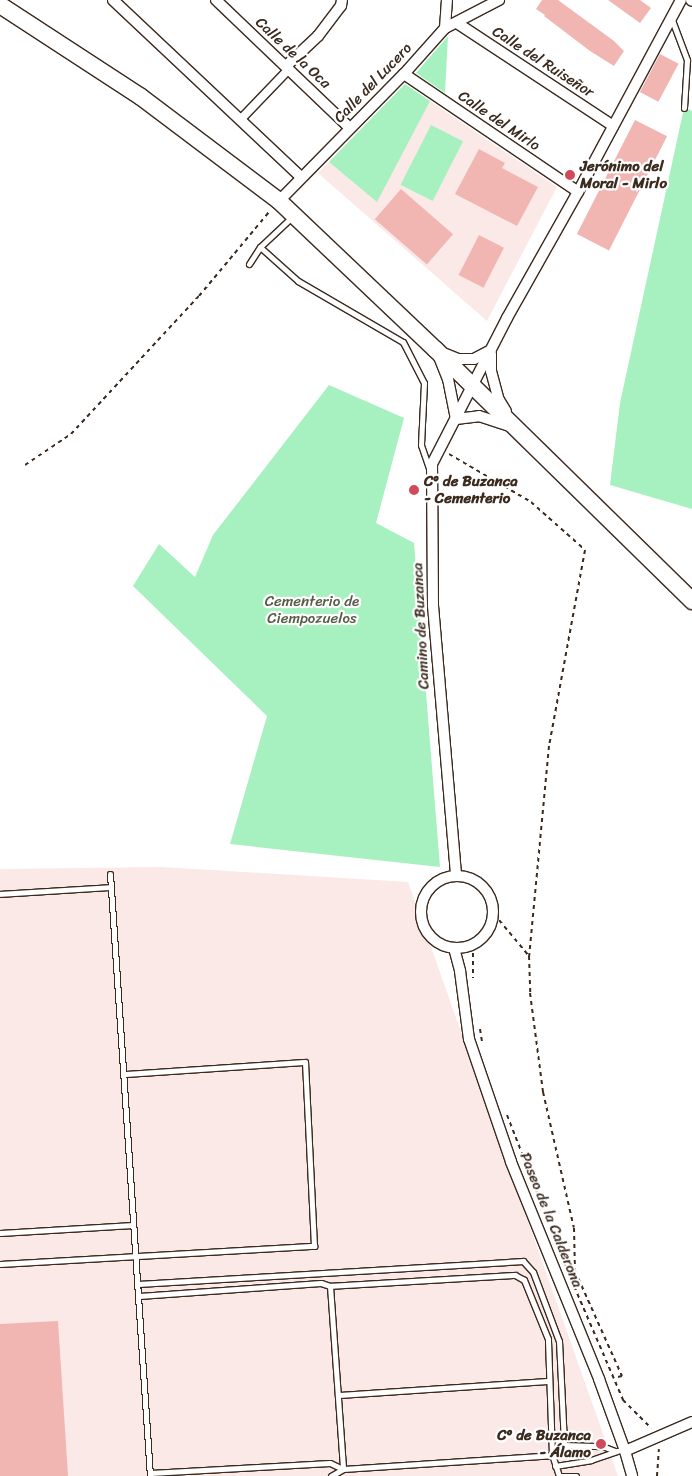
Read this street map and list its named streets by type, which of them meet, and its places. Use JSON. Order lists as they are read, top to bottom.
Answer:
{
  "streets": {
    "street": [
      "Calle de la Oca",
      "Calle del Ruiseñor",
      "Calle del Lucero",
      "Calle del Mirlo",
      "Camino de Buzanca",
      "Paseo de la Calderona"
    ]
  },
  "crossings": [
    ["Calle de la Oca", "Calle del Lucero"],
    ["Calle del Ruiseñor", "Calle del Lucero"],
    ["Calle del Ruiseñor", "Camino de Buzanca"],
    ["Calle del Lucero", "Calle del Mirlo"],
    ["Calle del Mirlo", "Camino de Buzanca"],
    ["Camino de Buzanca", "Paseo de la Calderona"]
  ],
  "parks": ["Cementerio de Ciempozuelos"],
  "places": ["Jerónimo del Moral - Mirlo", "Cº de Buzanca - Cementerio", "Cº de Buzanca - Álamo"]
}
